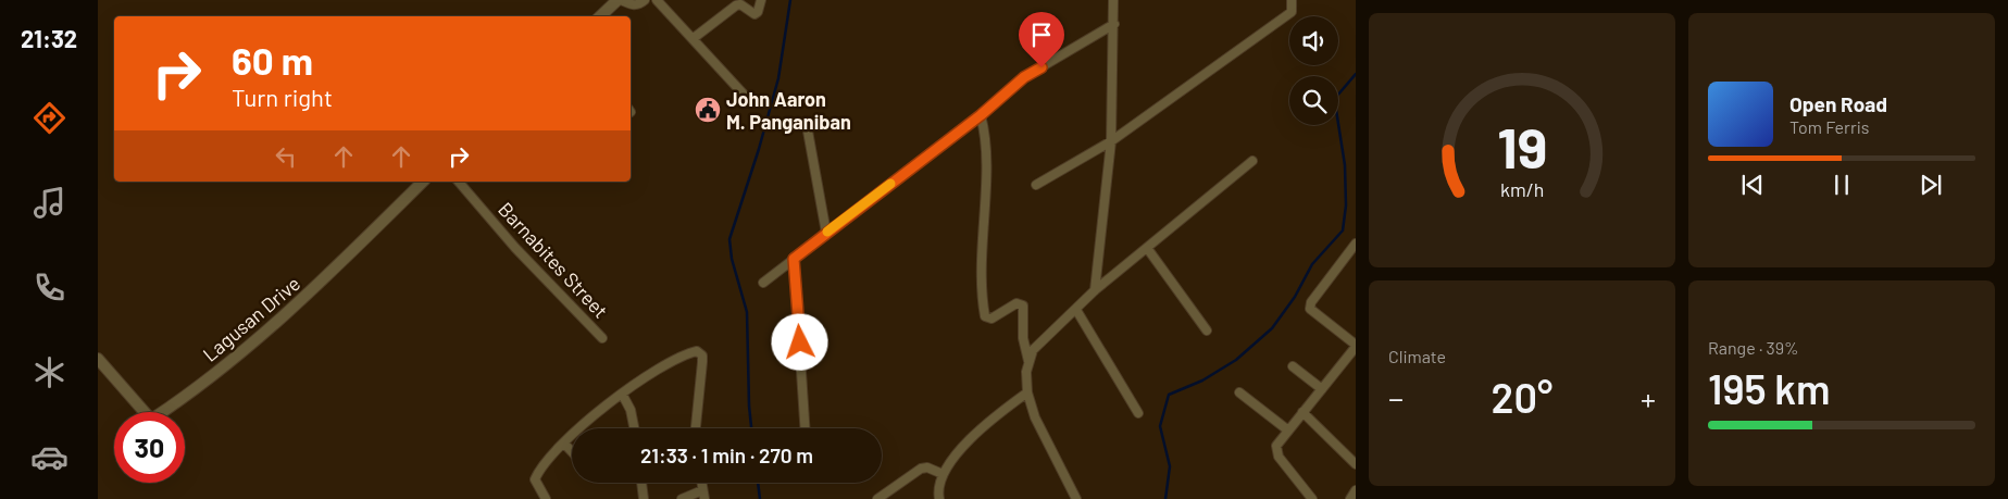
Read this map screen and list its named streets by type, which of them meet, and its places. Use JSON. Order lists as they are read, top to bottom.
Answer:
{
  "streets": {
    "street": ["Barnabites Street", "Lagusan Drive"]
  },
  "places": {
    "public building": ["John Aaron M. Panganiban"]
  },
  "page": {
    "tabs": "21:32",
    "turn": ["60 m", "Turn right"],
    "song": ["Open Road", "Tom Ferris"],
    "tile": [
      "Climate",
      ["Range · 39%", "195 km"]
    ],
    "heat": ["−", "20°", "+"],
    "limit": "30",
    "trip": "21:33 · 1 min · 270 m",
    "gauge": ["19", "km/h"]
  }
}
